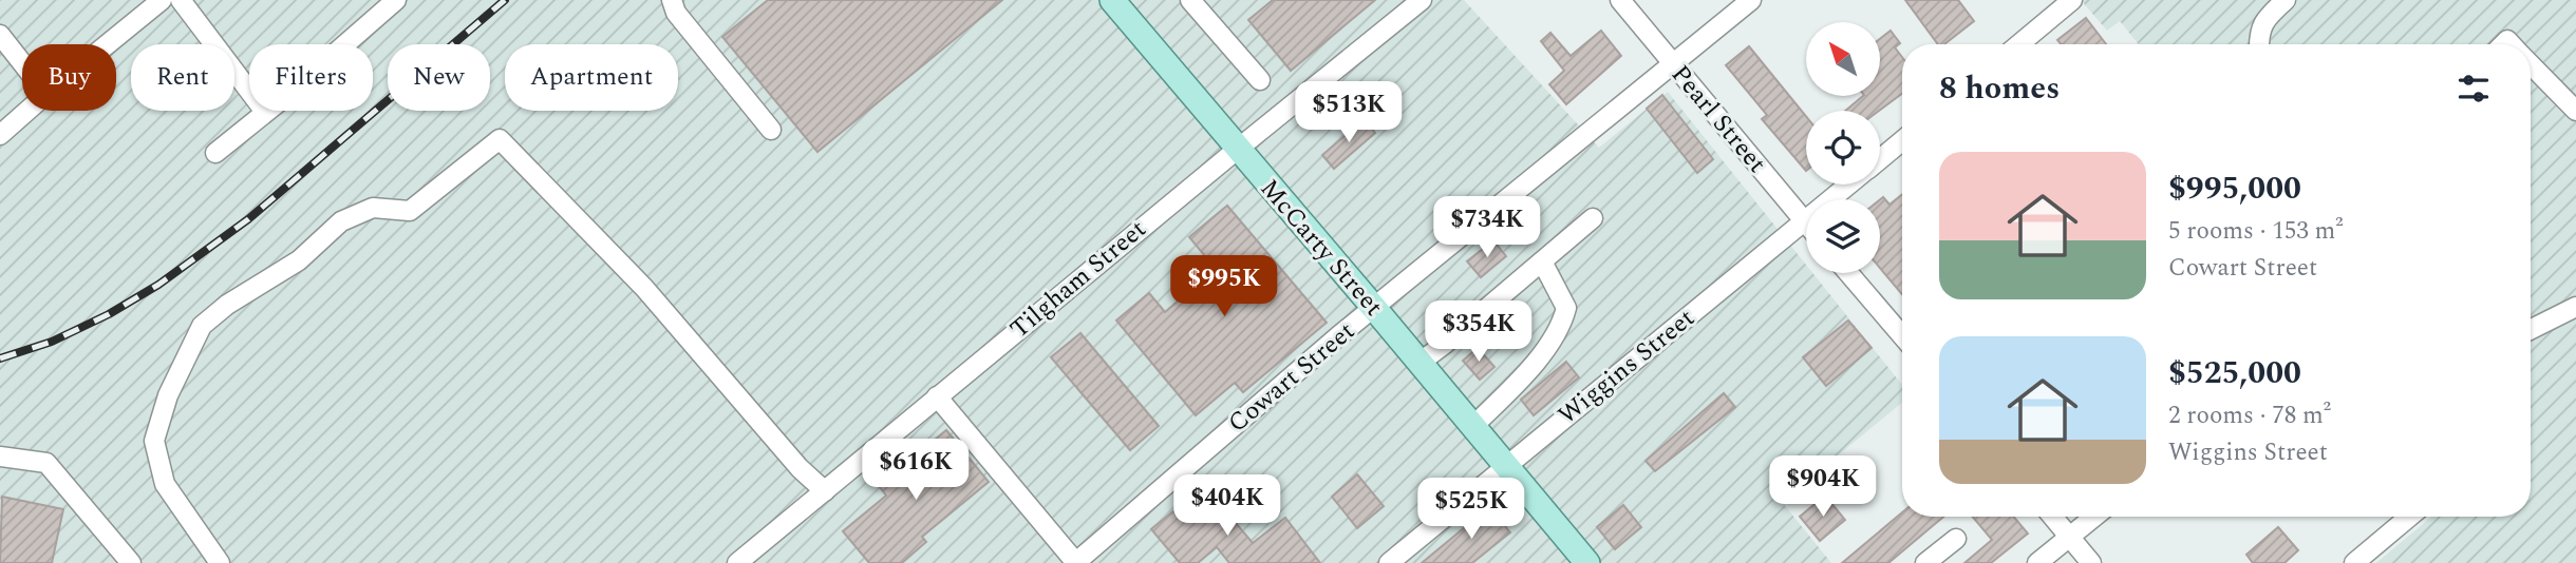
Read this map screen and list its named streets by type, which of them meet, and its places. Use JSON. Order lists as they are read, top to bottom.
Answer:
{
  "streets": {
    "main road": ["McCarty Street"],
    "street": [
      "Pearl Street",
      "Tilgham Street",
      "Wiggins Street",
      "Cowart Street"
    ]
  },
  "crossings": [
    ["Pearl Street", "Wiggins Street"],
    ["Pearl Street", "Cowart Street"],
    ["McCarty Street", "Tilgham Street"],
    ["McCarty Street", "Wiggins Street"],
    ["McCarty Street", "Cowart Street"]
  ],
  "north": "top left",
  "page": {
    "chip": [
      "Buy",
      "Rent",
      "Filters",
      "New",
      "Apartment"
    ],
    "heading": "8 homes",
    "price": [
      "$513K",
      "$734K",
      "$995K",
      "$354K",
      "$616K",
      "$904K",
      "$404K",
      "$525K"
    ],
    "list": [
      {
        "name": "$995,000",
        "note": "5 rooms · 153 m² · Cowart Street"
      },
      {
        "name": "$525,000",
        "note": "2 rooms · 78 m² · Wiggins Street"
      }
    ]
  }
}
